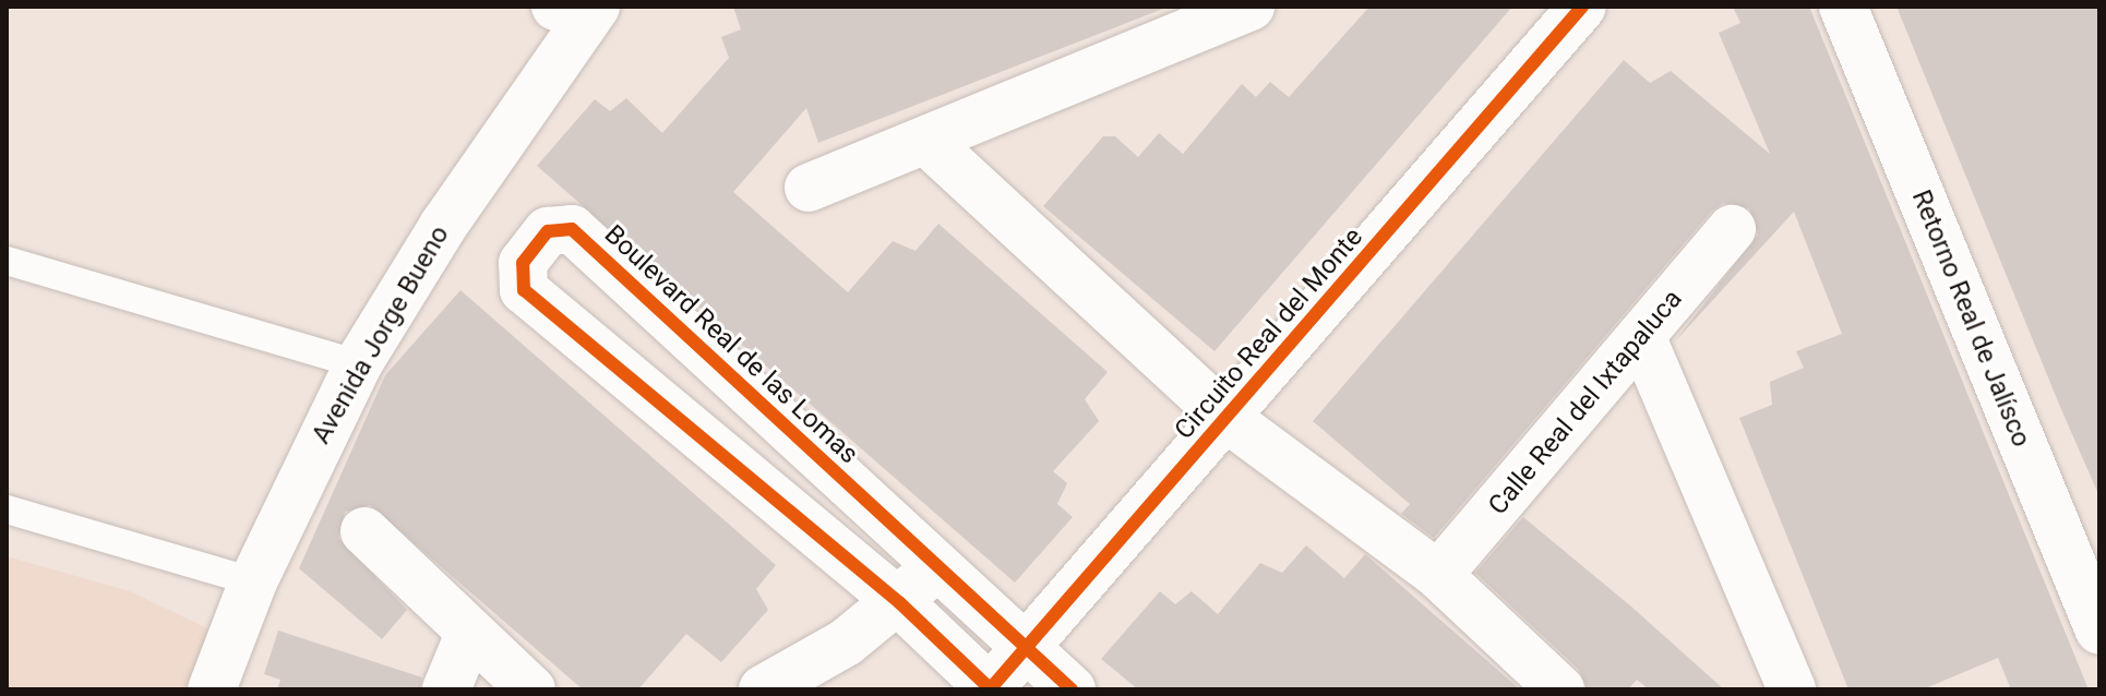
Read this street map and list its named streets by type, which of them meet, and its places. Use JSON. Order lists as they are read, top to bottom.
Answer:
{
  "streets": {
    "street": [
      "Retorno Real de Jalísco",
      "Circuito Real del Monte",
      "Avenida Jorge Bueno",
      "Boulevard Real de las Lomas",
      "Calle Real del Ixtapaluca"
    ]
  },
  "crossings": [
    ["Circuito Real del Monte", "Boulevard Real de las Lomas"]
  ]
}
